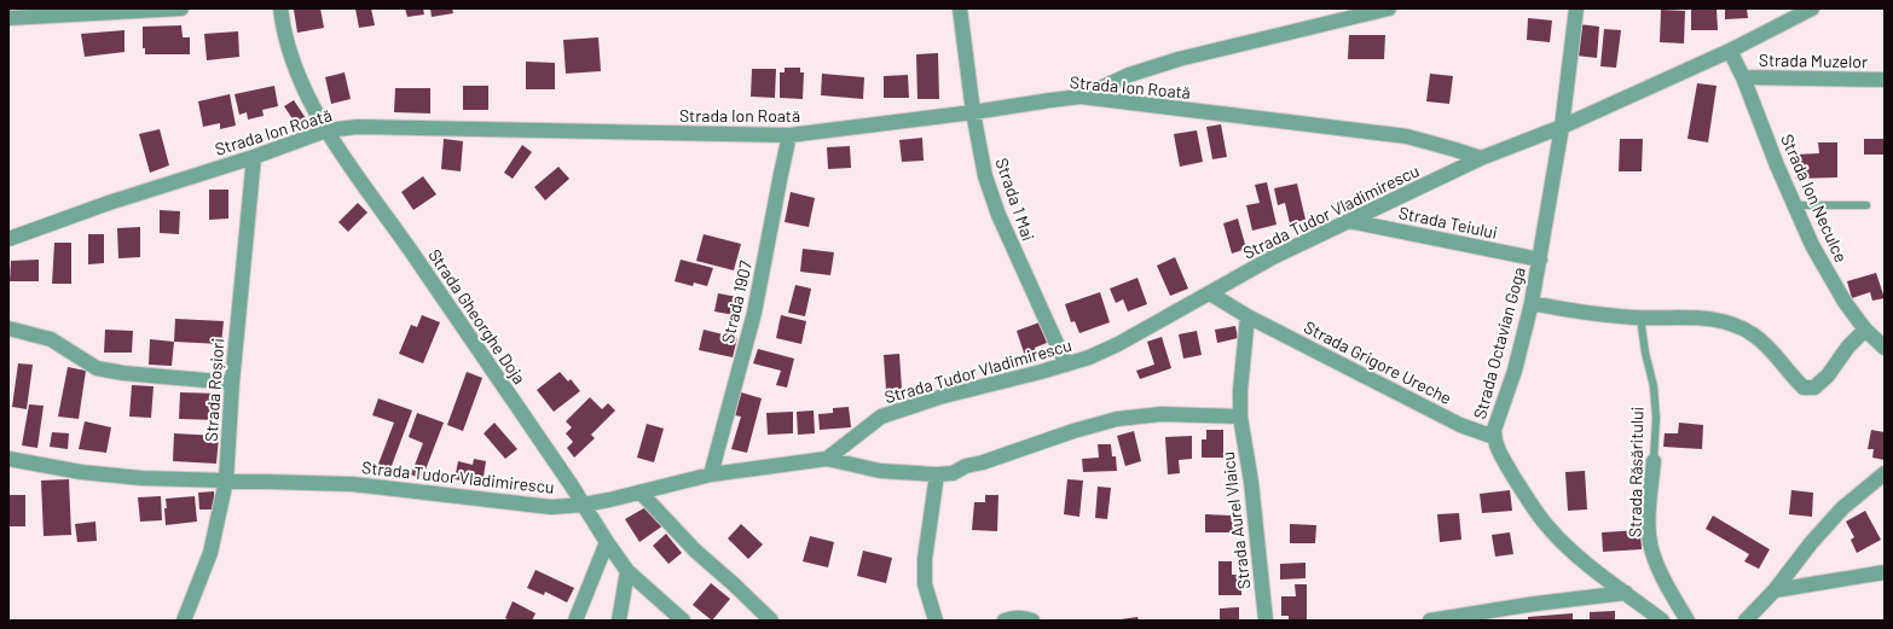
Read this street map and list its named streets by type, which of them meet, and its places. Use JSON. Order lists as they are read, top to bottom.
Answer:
{
  "streets": {
    "street": [
      "Strada Muzelor",
      "Strada Ion Roată",
      "Strada Ion Neculce",
      "Strada 1 Mai",
      "Strada Tudor Vladimirescu",
      "Strada Teiului",
      "Strada 1907",
      "Strada Gheorghe Doja",
      "Strada Octavian Goga",
      "Strada Grigore Ureche",
      "Strada Roșiori",
      "Strada Răsăritului",
      "Strada Aurel Vlaicu"
    ]
  },
  "crossings": [
    ["Strada Muzelor", "Strada Ion Neculce"],
    ["Strada Muzelor", "Strada Tudor Vladimirescu"],
    ["Strada Ion Roată", "Strada 1 Mai"],
    ["Strada Ion Roată", "Strada Tudor Vladimirescu"],
    ["Strada Ion Roată", "Strada 1907"],
    ["Strada Ion Roată", "Strada Gheorghe Doja"],
    ["Strada Ion Roată", "Strada Roșiori"],
    ["Strada 1 Mai", "Strada Tudor Vladimirescu"],
    ["Strada Tudor Vladimirescu", "Strada Teiului"],
    ["Strada Tudor Vladimirescu", "Strada 1907"],
    ["Strada Tudor Vladimirescu", "Strada Gheorghe Doja"],
    ["Strada Tudor Vladimirescu", "Strada Octavian Goga"],
    ["Strada Tudor Vladimirescu", "Strada Grigore Ureche"],
    ["Strada Tudor Vladimirescu", "Strada Roșiori"],
    ["Strada Teiului", "Strada Octavian Goga"],
    ["Strada Octavian Goga", "Strada Grigore Ureche"]
  ]
}
